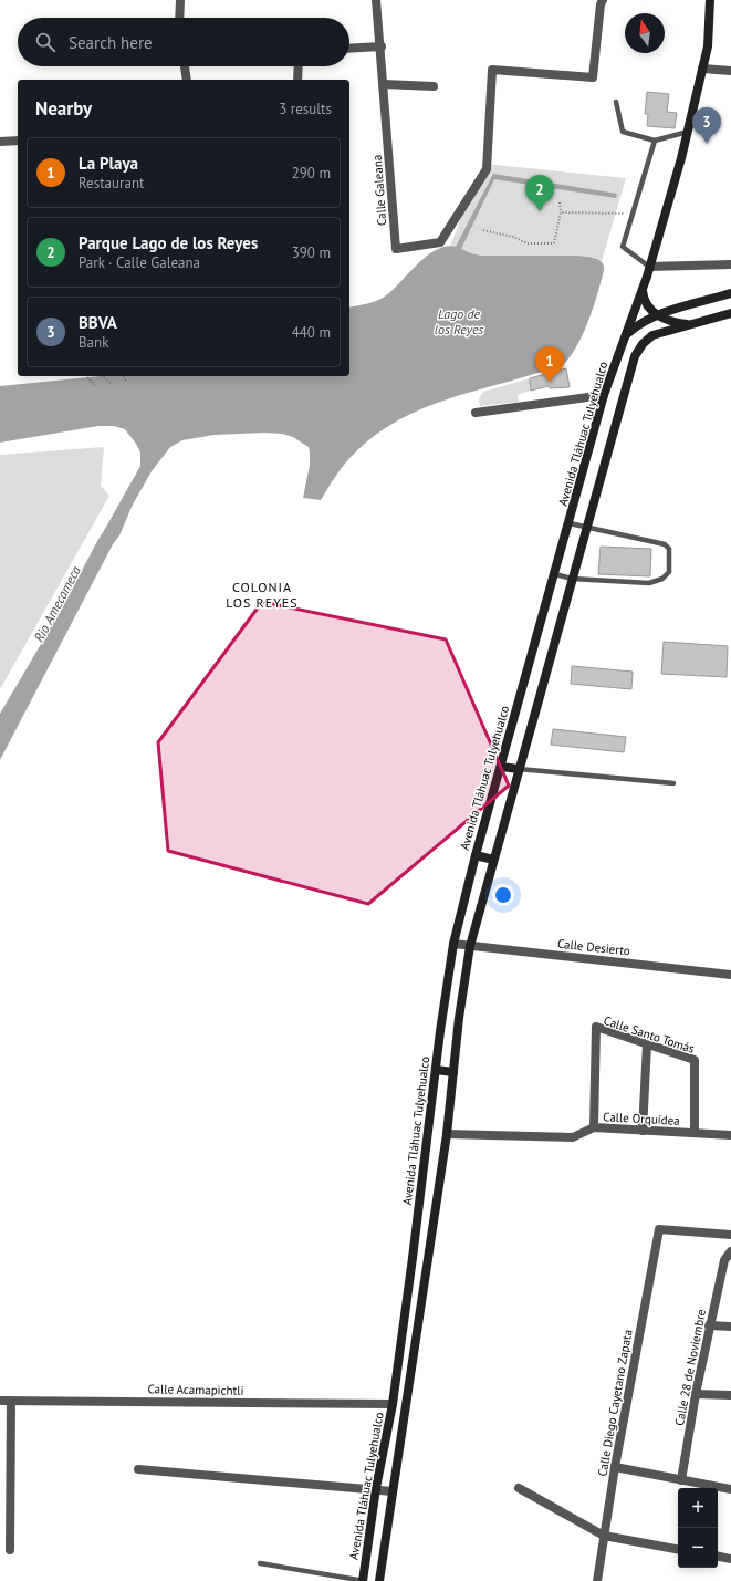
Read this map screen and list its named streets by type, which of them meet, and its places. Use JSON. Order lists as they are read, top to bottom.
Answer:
{
  "streets": {
    "main road": ["Avenida Tláhuac Tulyehualco"],
    "street": [
      "Calle Galeana",
      "Calle Desierto",
      "Calle Santo Tomás",
      "Calle Orquídea",
      "Calle 28 de Noviembre",
      "Calle Acamapichtli",
      "Calle Diego Cayetano Zapata"
    ]
  },
  "crossings": [
    ["Avenida Tláhuac Tulyehualco", "Calle Desierto"],
    ["Avenida Tláhuac Tulyehualco", "Calle Orquídea"],
    ["Avenida Tláhuac Tulyehualco", "Calle Acamapichtli"],
    ["Calle Santo Tomás", "Calle Orquídea"]
  ],
  "districts": ["COLONIA LOS REYES"],
  "water": ["Lago de los Reyes", "Rio Amecameca"],
  "north": "top",
  "page": {
    "search": "Search here",
    "heading": ["Nearby", "3 results"],
    "pins": ["3", "2", "1"],
    "list": [
      {
        "mark": "1",
        "name": "La Playa",
        "note": "Restaurant",
        "value": "290 m"
      },
      {
        "mark": "2",
        "name": "Parque Lago de los Reyes",
        "note": "Park · Calle Galeana",
        "value": "390 m"
      },
      {
        "mark": "3",
        "name": "BBVA",
        "note": "Bank",
        "value": "440 m"
      }
    ],
    "map_buttons": ["+", "−"]
  }
}
